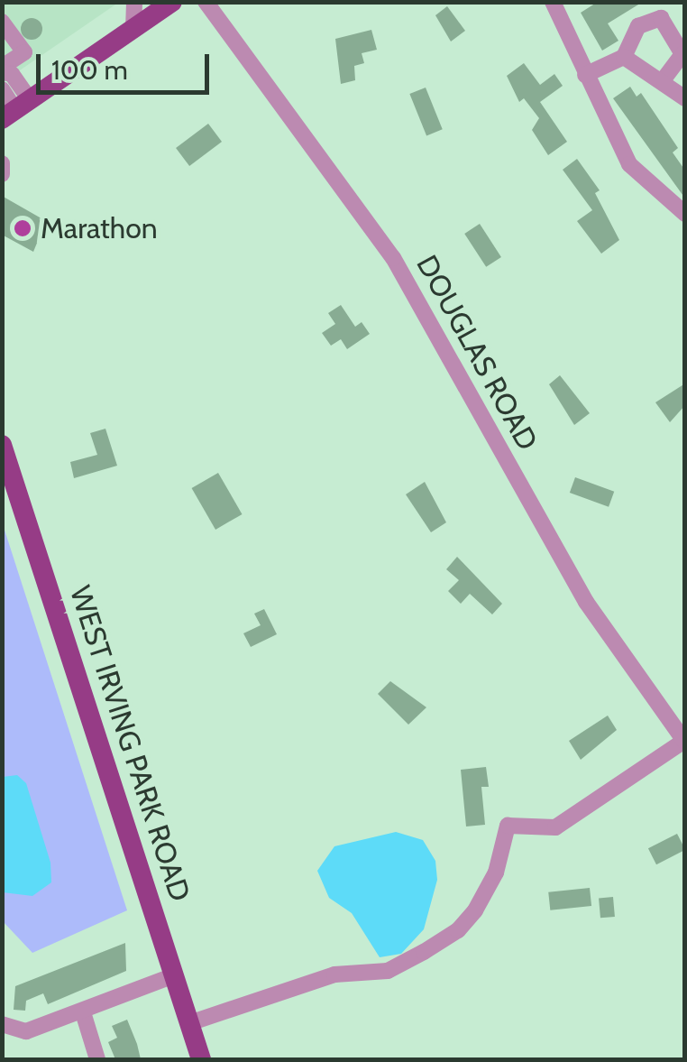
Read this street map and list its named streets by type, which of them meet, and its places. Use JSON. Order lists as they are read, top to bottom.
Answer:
{
  "streets": {
    "main road": ["WEST IRVING PARK ROAD"],
    "street": ["DOUGLAS ROAD"]
  },
  "places": ["Marathon"],
  "scale_bar": "100 m"
}
